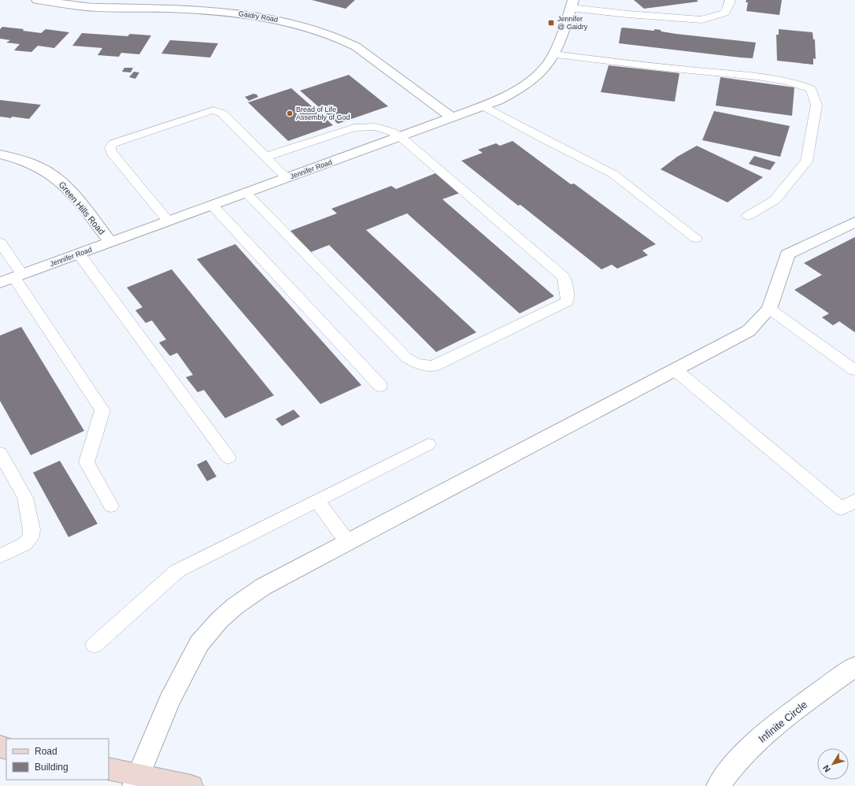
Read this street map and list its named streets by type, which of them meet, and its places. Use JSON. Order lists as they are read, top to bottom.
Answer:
{
  "streets": {
    "street": [
      "Gaidry Road",
      "Jennifer Road",
      "Green Hills Road",
      "Infinite Circle"
    ]
  },
  "crossings": [
    ["Gaidry Road", "Jennifer Road"],
    ["Jennifer Road", "Green Hills Road"]
  ],
  "places": {
    "transit": ["Jennifer @ Gaidry"],
    "other": ["Bread of Life Assembly of God"]
  },
  "legend": ["Road", "Building"],
  "north": "bottom left"
}
